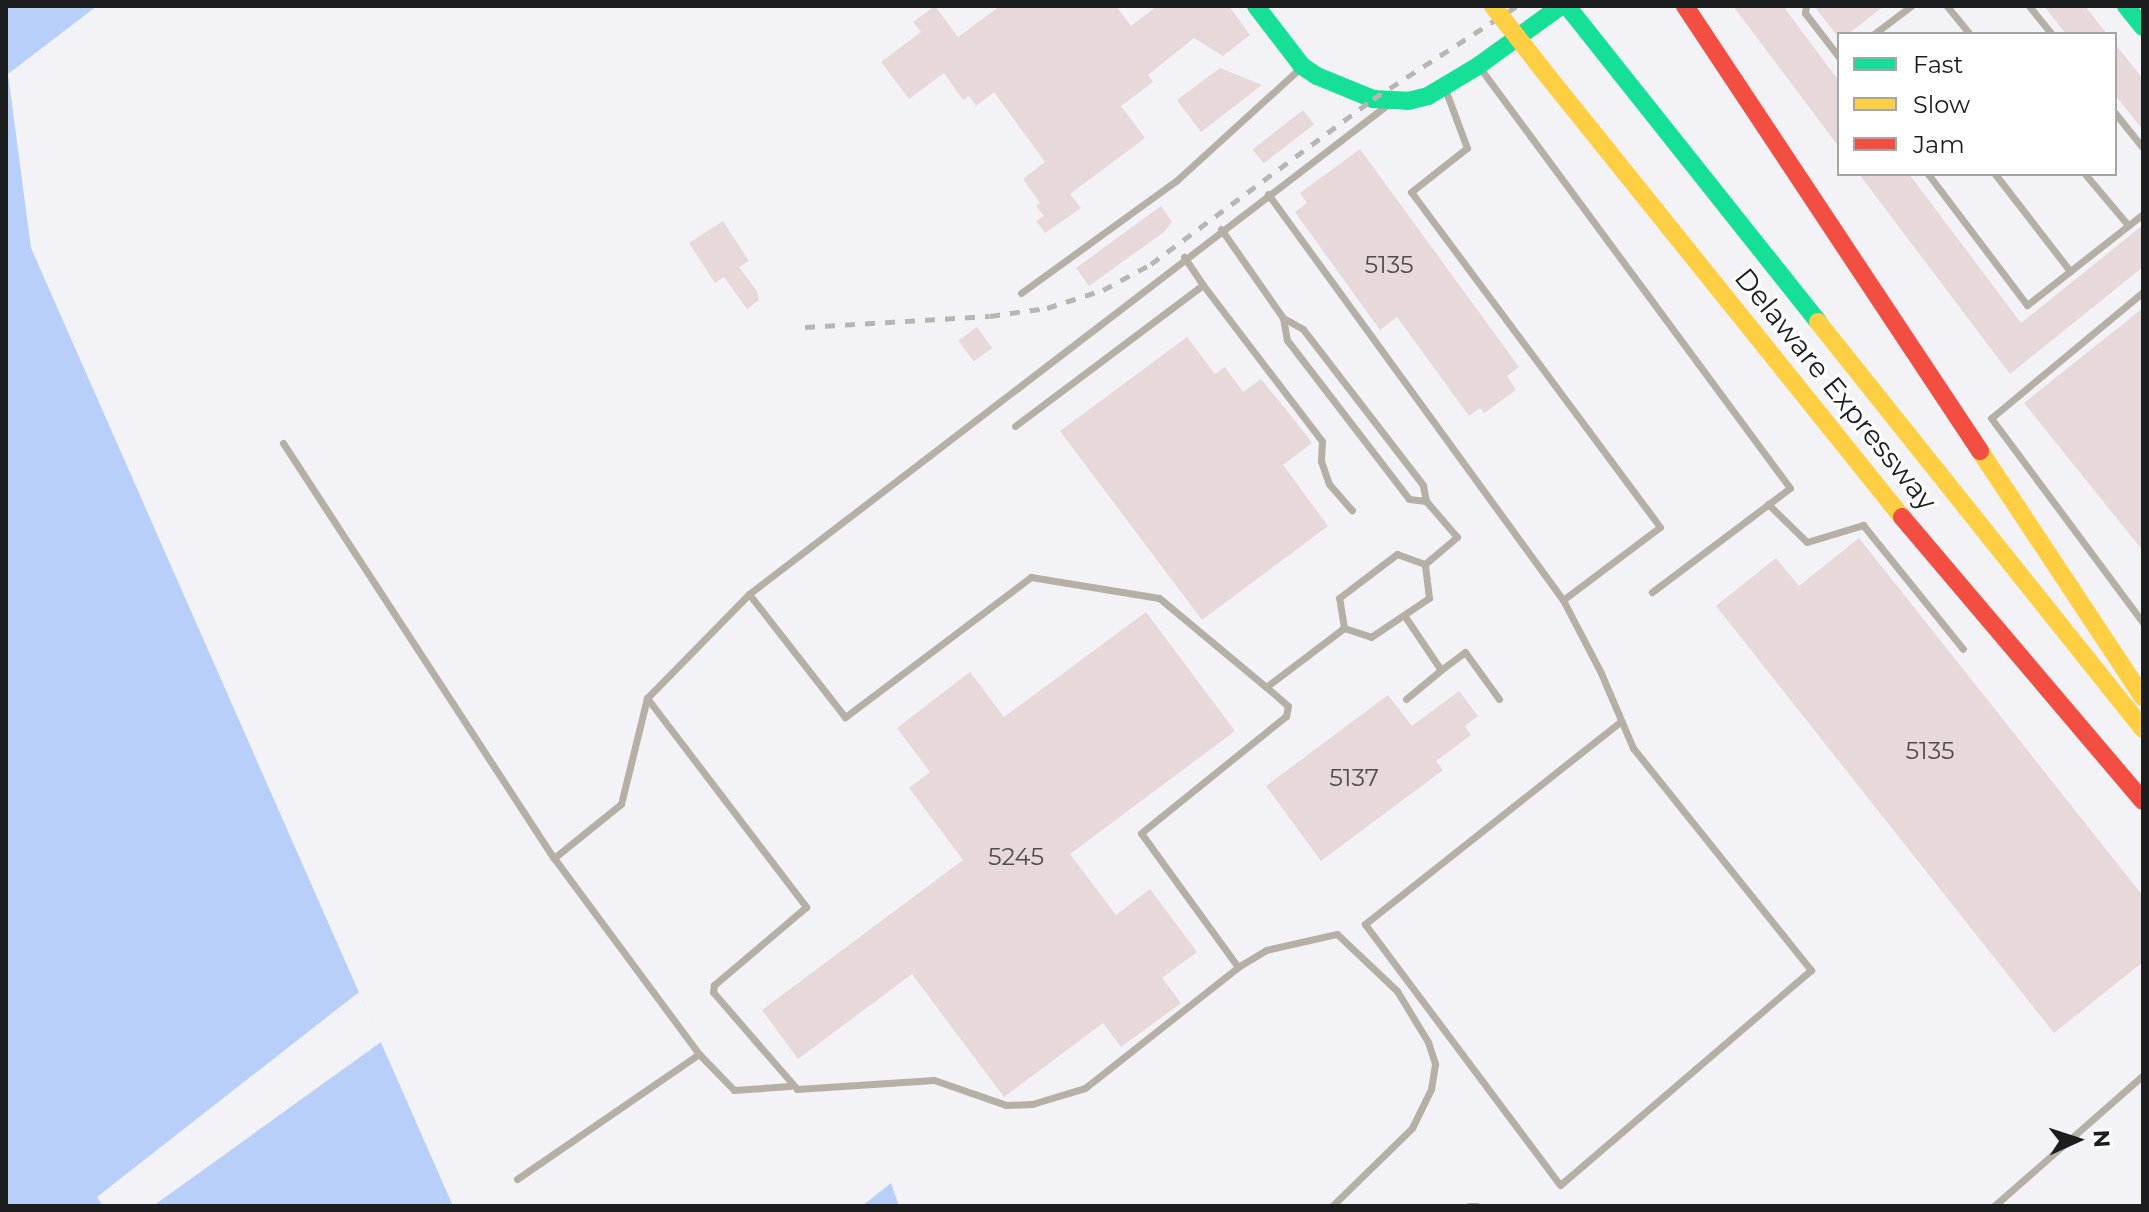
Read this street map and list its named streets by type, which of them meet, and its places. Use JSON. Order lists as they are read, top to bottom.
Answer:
{
  "streets": {
    "main road": ["Delaware Expressway"]
  },
  "house_numbers": [
    "5135",
    "5135",
    "5137",
    "5245"
  ],
  "legend": ["Fast", "Slow", "Jam"],
  "north": "right"
}
